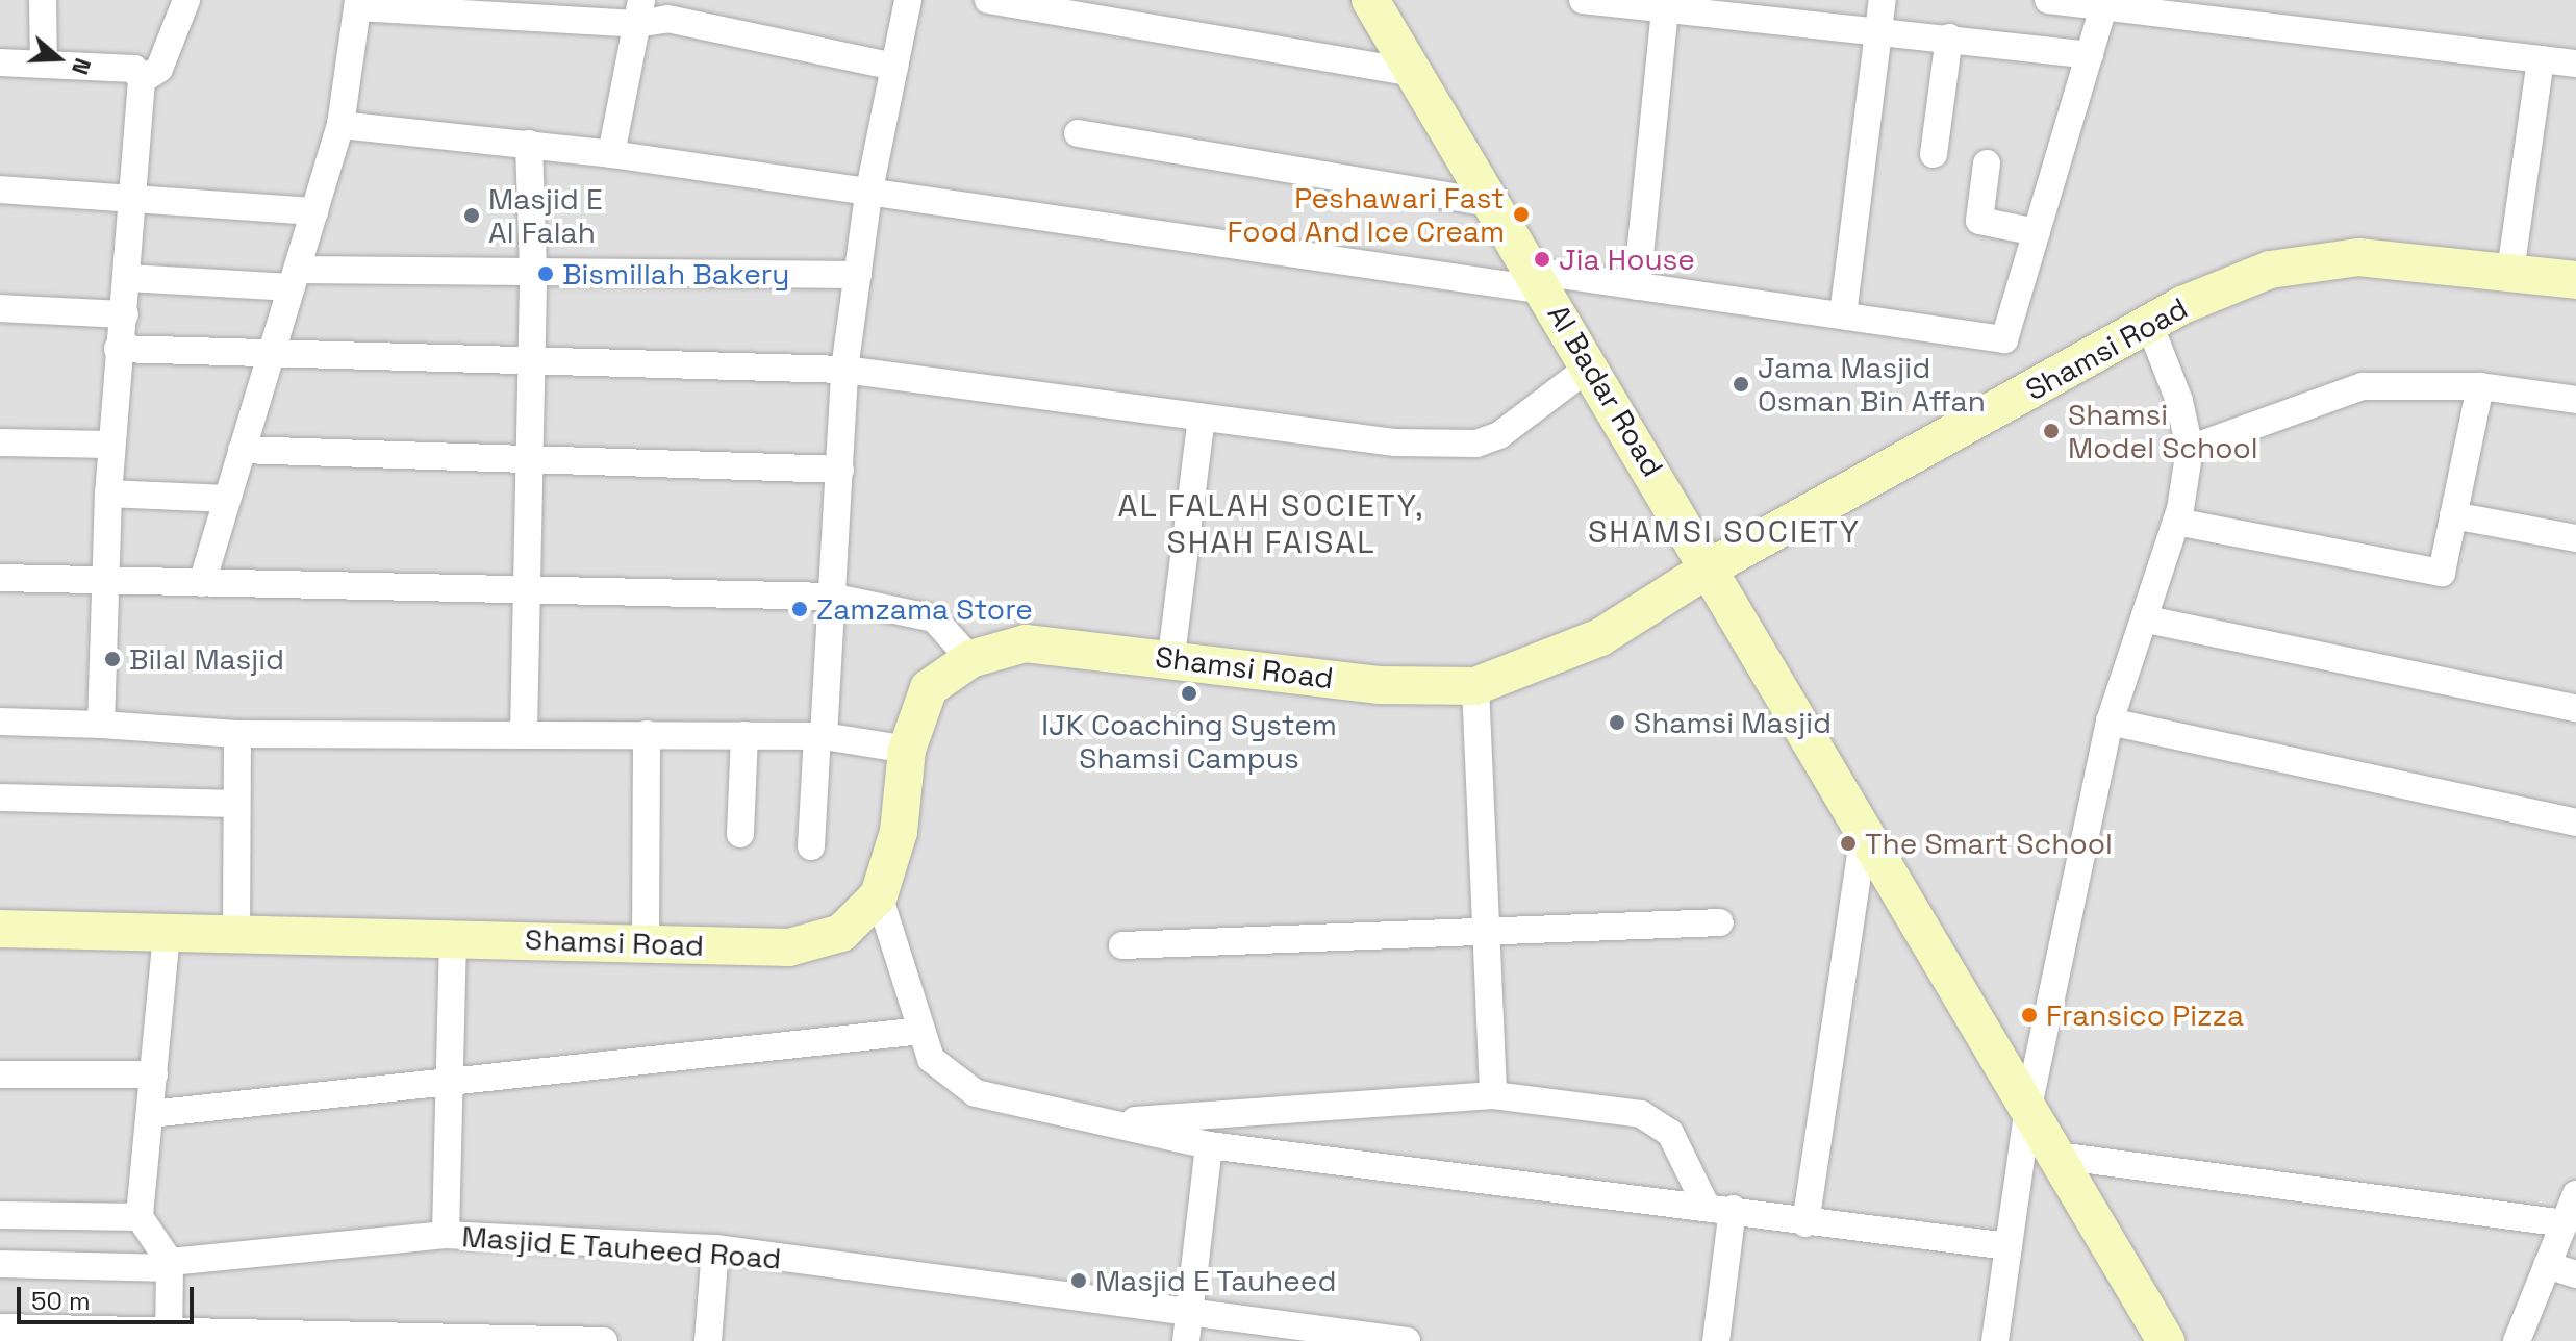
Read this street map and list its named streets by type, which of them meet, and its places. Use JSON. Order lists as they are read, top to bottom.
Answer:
{
  "streets": {
    "street": ["Shamsi Road", "Al Badar Road", "Masjid E Tauheed Road"]
  },
  "crossings": [
    ["Shamsi Road", "Al Badar Road"]
  ],
  "districts": ["AL FALAH SOCIETY, SHAH FAISAL", "SHAMSI SOCIETY"],
  "places": [
    "Peshawari Fast Food And Ice Cream",
    "Masjid E Al Falah",
    "Jia House",
    "Bismillah Bakery",
    "Jama Masjid Osman Bin Affan",
    "Shamsi Model School",
    "Zamzama Store",
    "Bilal Masjid",
    "IJK Coaching System Shamsi Campus",
    "Shamsi Masjid",
    "The Smart School",
    "Fransico Pizza",
    "Masjid E Tauheed"
  ],
  "scale_bar": "50 m",
  "north": "right"
}
